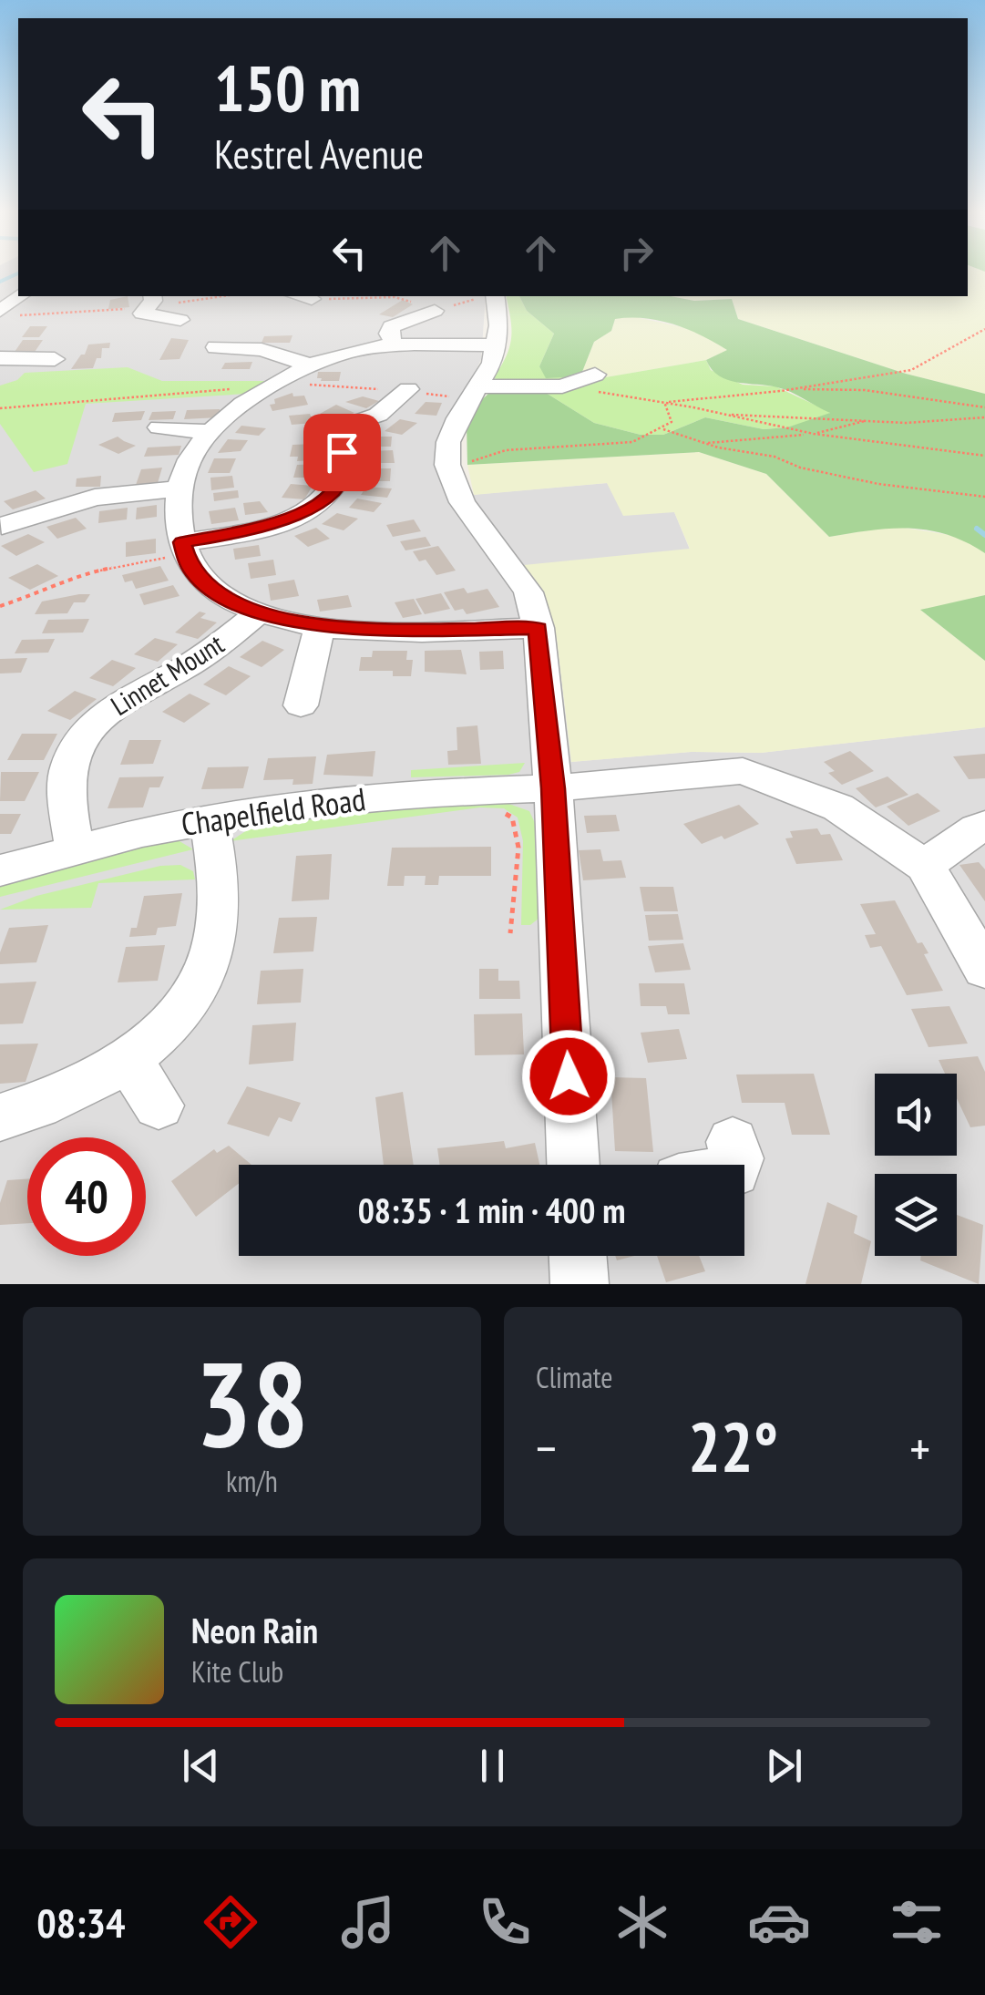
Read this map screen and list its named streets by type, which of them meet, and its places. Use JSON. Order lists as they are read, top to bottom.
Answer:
{
  "streets": {
    "street": ["Linnet Mount", "Chapelfield Road"]
  },
  "crossings": [
    ["Linnet Mount", "Chapelfield Road"]
  ],
  "page": {
    "turn": ["150 m", "Kestrel Avenue"],
    "limit": "40",
    "trip": "08:35 · 1 min · 400 m",
    "tile": [
      ["38", "km/h"],
      "Climate"
    ],
    "heat": ["−", "22°", "+"],
    "song": ["Neon Rain", "Kite Club"],
    "tabs": "08:34"
  }
}
